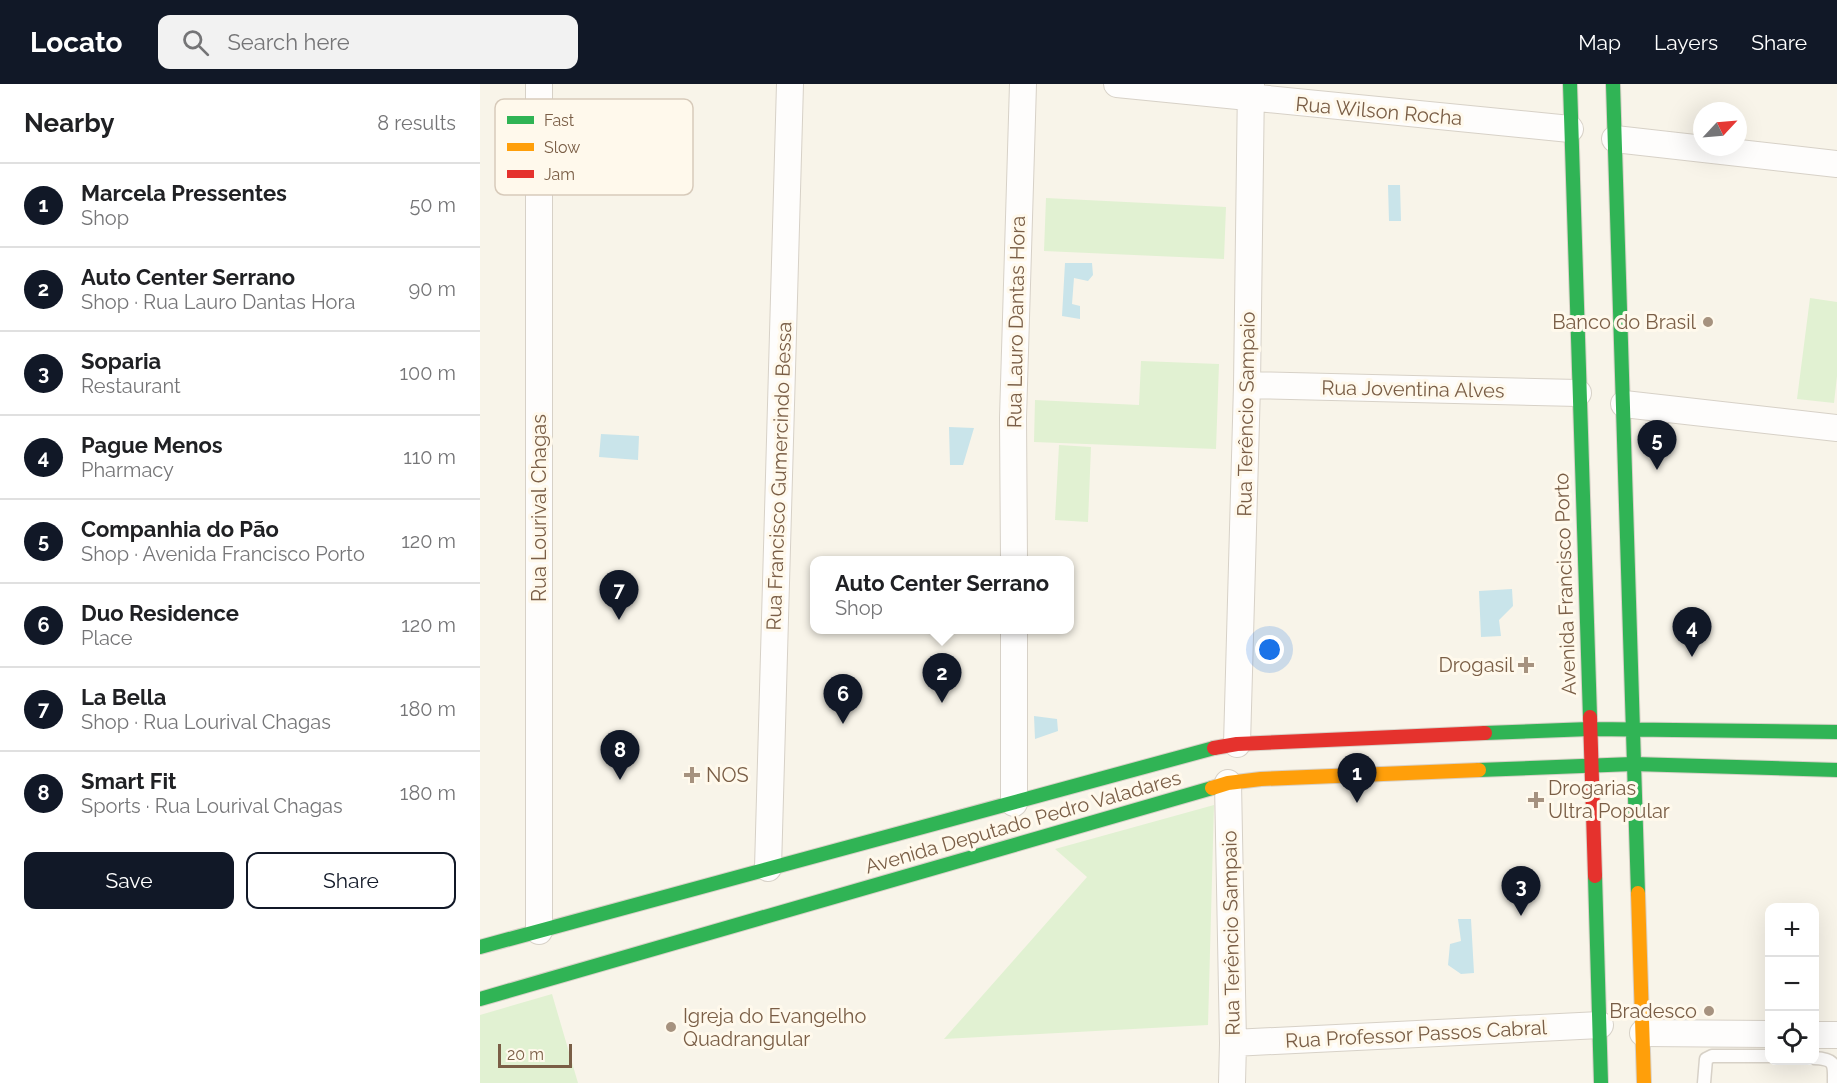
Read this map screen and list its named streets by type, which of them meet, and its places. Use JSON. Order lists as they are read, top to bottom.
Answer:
{
  "streets": {
    "main road": ["Avenida Francisco Porto", "Avenida Deputado Pedro Valadares"],
    "street": [
      "Rua Wilson Rocha",
      "Rua Lauro Dantas Hora",
      "Rua Joventina Alves",
      "Rua Terêncio Sampaio",
      "Rua Francisco Gumercindo Bessa",
      "Rua Lourival Chagas",
      "Rua Professor Passos Cabral"
    ]
  },
  "crossings": [
    ["Rua Wilson Rocha", "Rua Terêncio Sampaio"],
    ["Rua Wilson Rocha", "Avenida Francisco Porto"],
    ["Rua Joventina Alves", "Rua Terêncio Sampaio"],
    ["Rua Joventina Alves", "Avenida Francisco Porto"],
    ["Rua Terêncio Sampaio", "Avenida Deputado Pedro Valadares"],
    ["Rua Terêncio Sampaio", "Rua Professor Passos Cabral"],
    ["Rua Francisco Gumercindo Bessa", "Avenida Deputado Pedro Valadares"],
    ["Rua Lourival Chagas", "Avenida Deputado Pedro Valadares"],
    ["Avenida Francisco Porto", "Avenida Deputado Pedro Valadares"],
    ["Avenida Francisco Porto", "Rua Professor Passos Cabral"]
  ],
  "places": {
    "other": ["Banco do Brasil", "Bradesco", "Igreja do Evangelho Quadrangular"],
    "health": ["Drogasil", "NOS", "Drogarias Ultra Popular"]
  },
  "legend": ["Fast", "Slow", "Jam"],
  "scale_bar": "20 m",
  "north": "top right",
  "page": {
    "header": "Locato",
    "search": "Search here",
    "nav": ["Map", "Layers", "Share"],
    "heading": ["Nearby", "8 results"],
    "list": [
      {
        "mark": "1",
        "name": "Marcela Pressentes",
        "note": "Shop",
        "value": "50 m"
      },
      {
        "mark": "2",
        "name": "Auto Center Serrano",
        "note": "Shop · Rua Lauro Dantas Hora",
        "value": "90 m"
      },
      {
        "mark": "3",
        "name": "Soparia",
        "note": "Restaurant",
        "value": "100 m"
      },
      {
        "mark": "4",
        "name": "Pague Menos",
        "note": "Pharmacy",
        "value": "110 m"
      },
      {
        "mark": "5",
        "name": "Companhia do Pão",
        "note": "Shop · Avenida Francisco Porto",
        "value": "120 m"
      },
      {
        "mark": "6",
        "name": "Duo Residence",
        "note": "Place",
        "value": "120 m"
      },
      {
        "mark": "7",
        "name": "La Bella",
        "note": "Shop · Rua Lourival Chagas",
        "value": "180 m"
      },
      {
        "mark": "8",
        "name": "Smart Fit",
        "note": "Sports · Rua Lourival Chagas",
        "value": "180 m"
      }
    ],
    "pins": [
      "5",
      "7",
      "4",
      "2",
      "6",
      "8",
      "1",
      "3"
    ],
    "popup": ["Auto Center Serrano", "Shop"],
    "buttons": ["Save", "Share"],
    "map_buttons": ["+", "−"],
    "scale": "20 m"
  }
}
